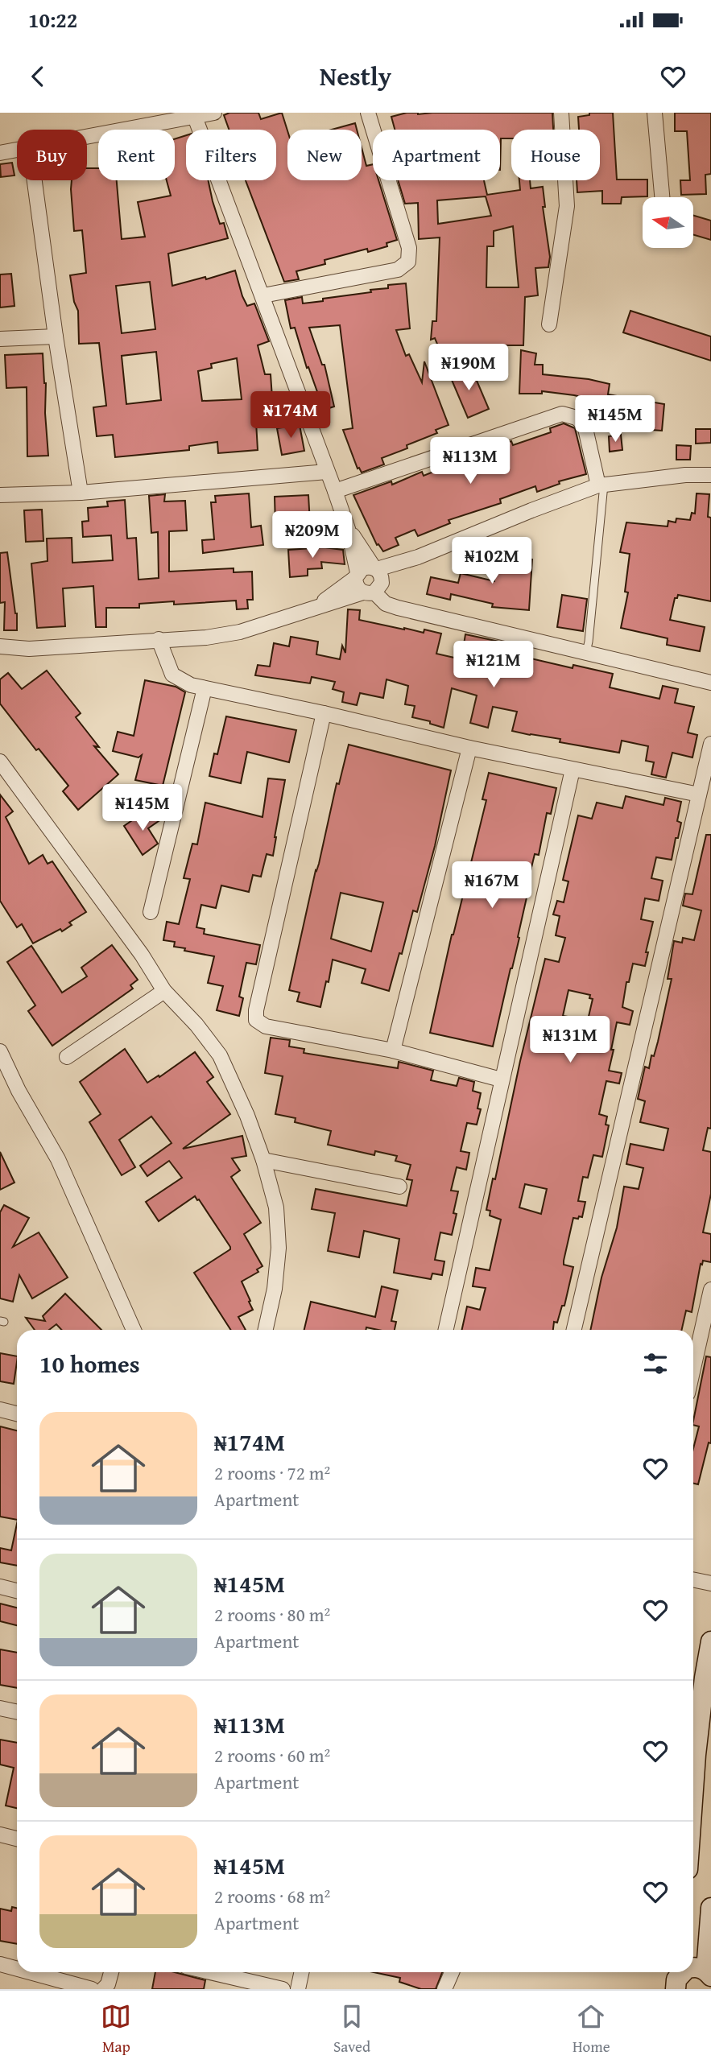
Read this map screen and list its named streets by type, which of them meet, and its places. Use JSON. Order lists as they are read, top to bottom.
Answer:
{
  "north": "left",
  "page": {
    "status": "10:22",
    "header": "Nestly",
    "chip": [
      "Buy",
      "Rent",
      "Filters",
      "New",
      "Apartment",
      "House"
    ],
    "price": [
      "₦190M",
      "₦174M",
      "₦145M",
      "₦113M",
      "₦209M",
      "₦102M",
      "₦121M",
      "₦145M",
      "₦167M",
      "₦131M"
    ],
    "heading": "10 homes",
    "list": [
      {
        "name": "₦174M",
        "note": "2 rooms · 72 m² · Apartment"
      },
      {
        "name": "₦145M",
        "note": "2 rooms · 80 m² · Apartment"
      },
      {
        "name": "₦113M",
        "note": "2 rooms · 60 m² · Apartment"
      },
      {
        "name": "₦145M",
        "note": "2 rooms · 68 m² · Apartment"
      }
    ],
    "tabs": ["Map", "Saved", "Home"]
  }
}
